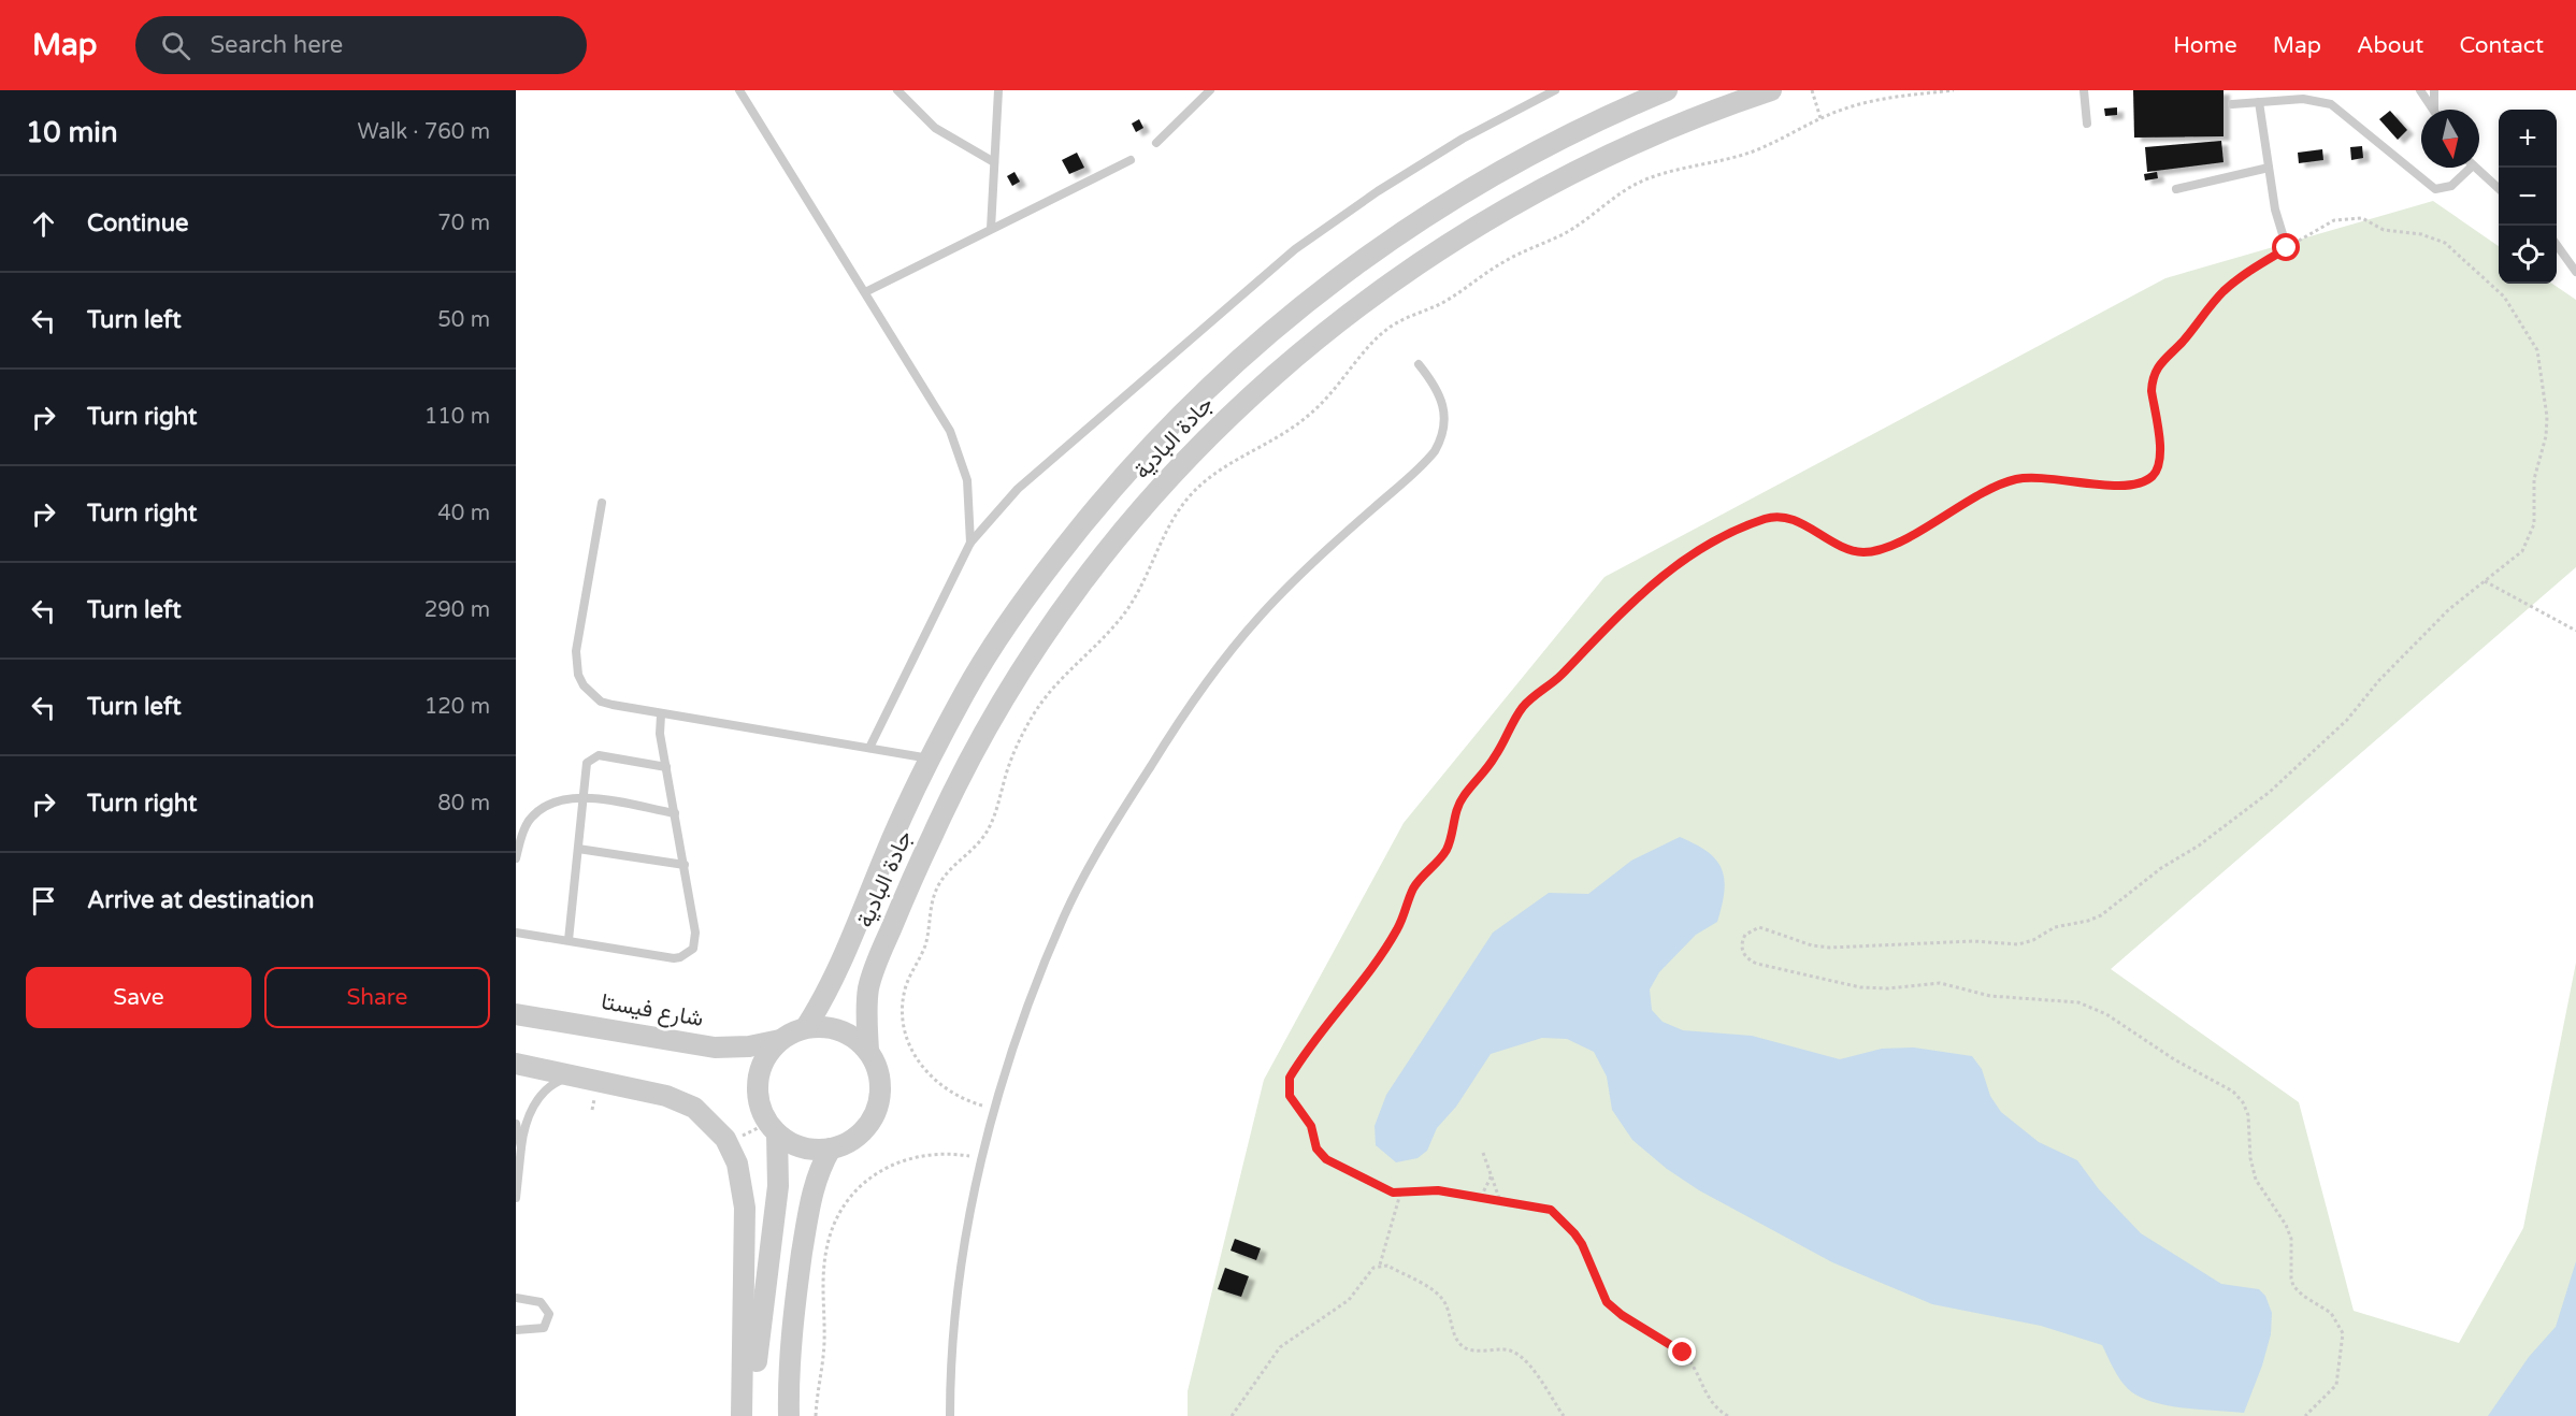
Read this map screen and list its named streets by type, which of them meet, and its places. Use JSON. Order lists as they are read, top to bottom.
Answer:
{
  "streets": {
    "street": ["جادة البادية", "شارع فيستا"]
  },
  "crossings": [
    ["جادة البادية", "شارع فيستا"]
  ],
  "north": "bottom",
  "page": {
    "header": "Map",
    "search": "Search here",
    "nav": [
      "Home",
      "Map",
      "About",
      "Contact"
    ],
    "heading": ["10 min", "Walk · 760 m"],
    "map_buttons": ["+", "−"],
    "list": [
      ["Continue", "70 m"],
      ["Turn left", "50 m"],
      ["Turn right", "110 m"],
      ["Turn right", "40 m"],
      ["Turn left", "290 m"],
      ["Turn left", "120 m"],
      ["Turn right", "80 m"],
      "Arrive at destination"
    ],
    "buttons": ["Save", "Share"]
  }
}
